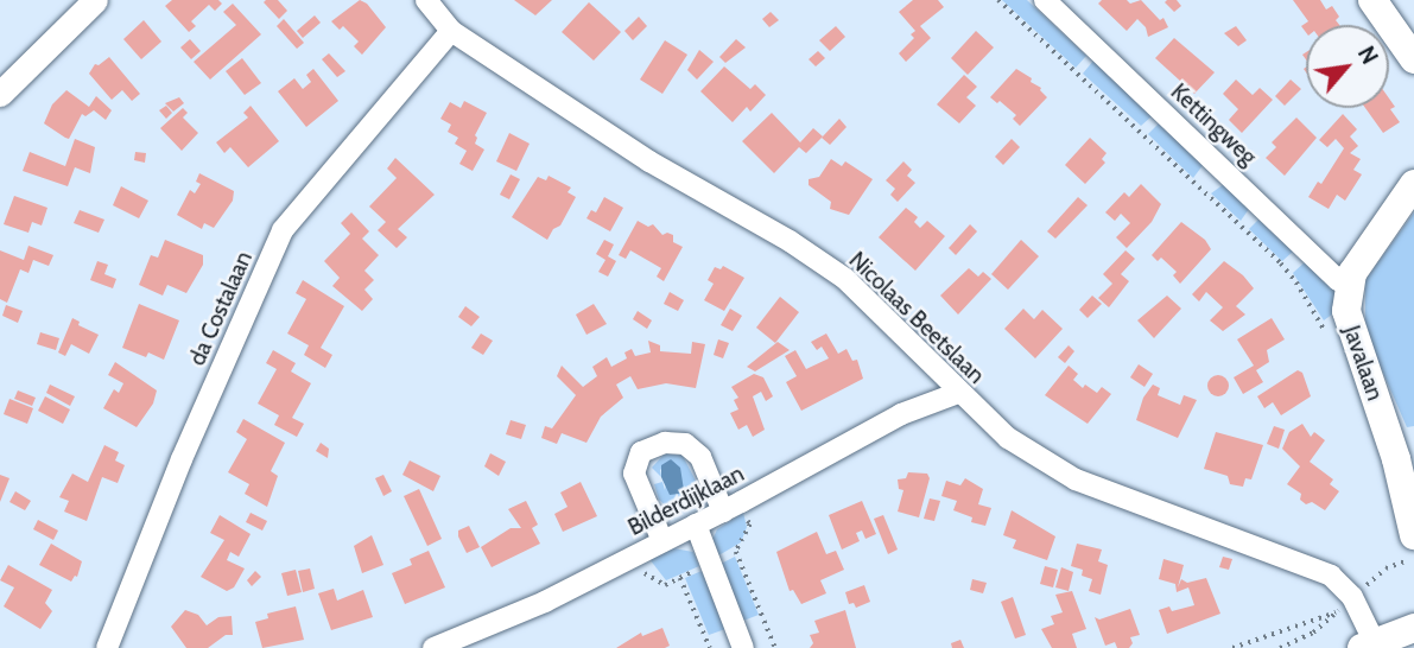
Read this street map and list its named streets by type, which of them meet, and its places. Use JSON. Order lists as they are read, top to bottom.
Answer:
{
  "streets": {
    "main road": ["Javalaan"],
    "street": [
      "Kettingweg",
      "da Costalaan",
      "Nicolaas Beetslaan",
      "Bilderdijklaan"
    ]
  },
  "crossings": [
    ["Kettingweg", "Javalaan"],
    ["da Costalaan", "Nicolaas Beetslaan"],
    ["Nicolaas Beetslaan", "Bilderdijklaan"]
  ],
  "north": "top right"
}
